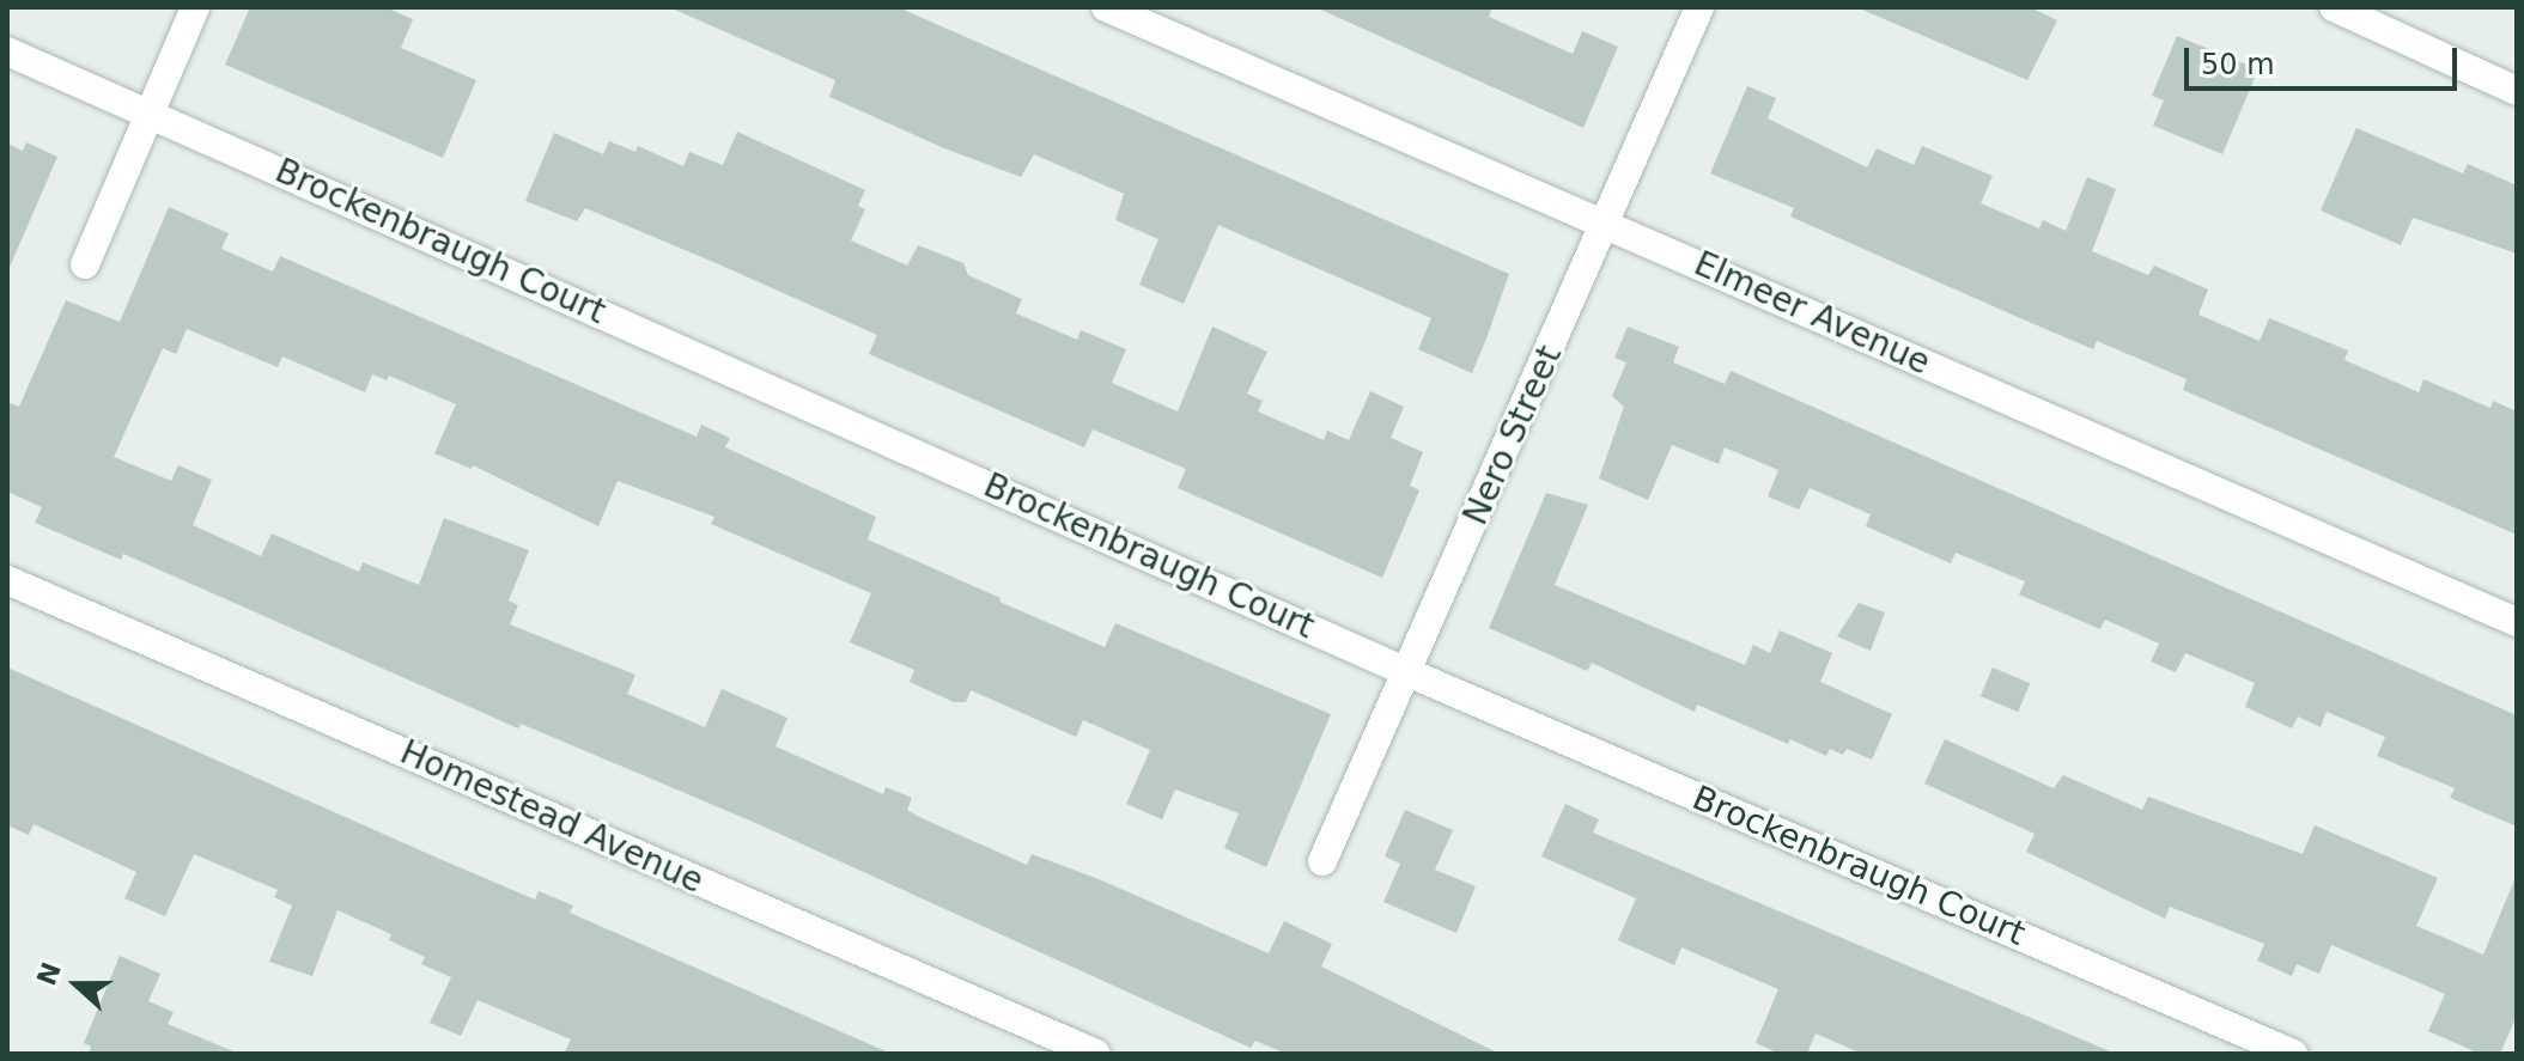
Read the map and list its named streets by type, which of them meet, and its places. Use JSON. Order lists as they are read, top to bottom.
{
  "streets": {
    "street": [
      "Brockenbraugh Court",
      "Elmeer Avenue",
      "Nero Street",
      "Homestead Avenue"
    ]
  },
  "crossings": [
    ["Brockenbraugh Court", "Nero Street"],
    ["Elmeer Avenue", "Nero Street"]
  ],
  "scale_bar": "50 m",
  "north": "left"
}
